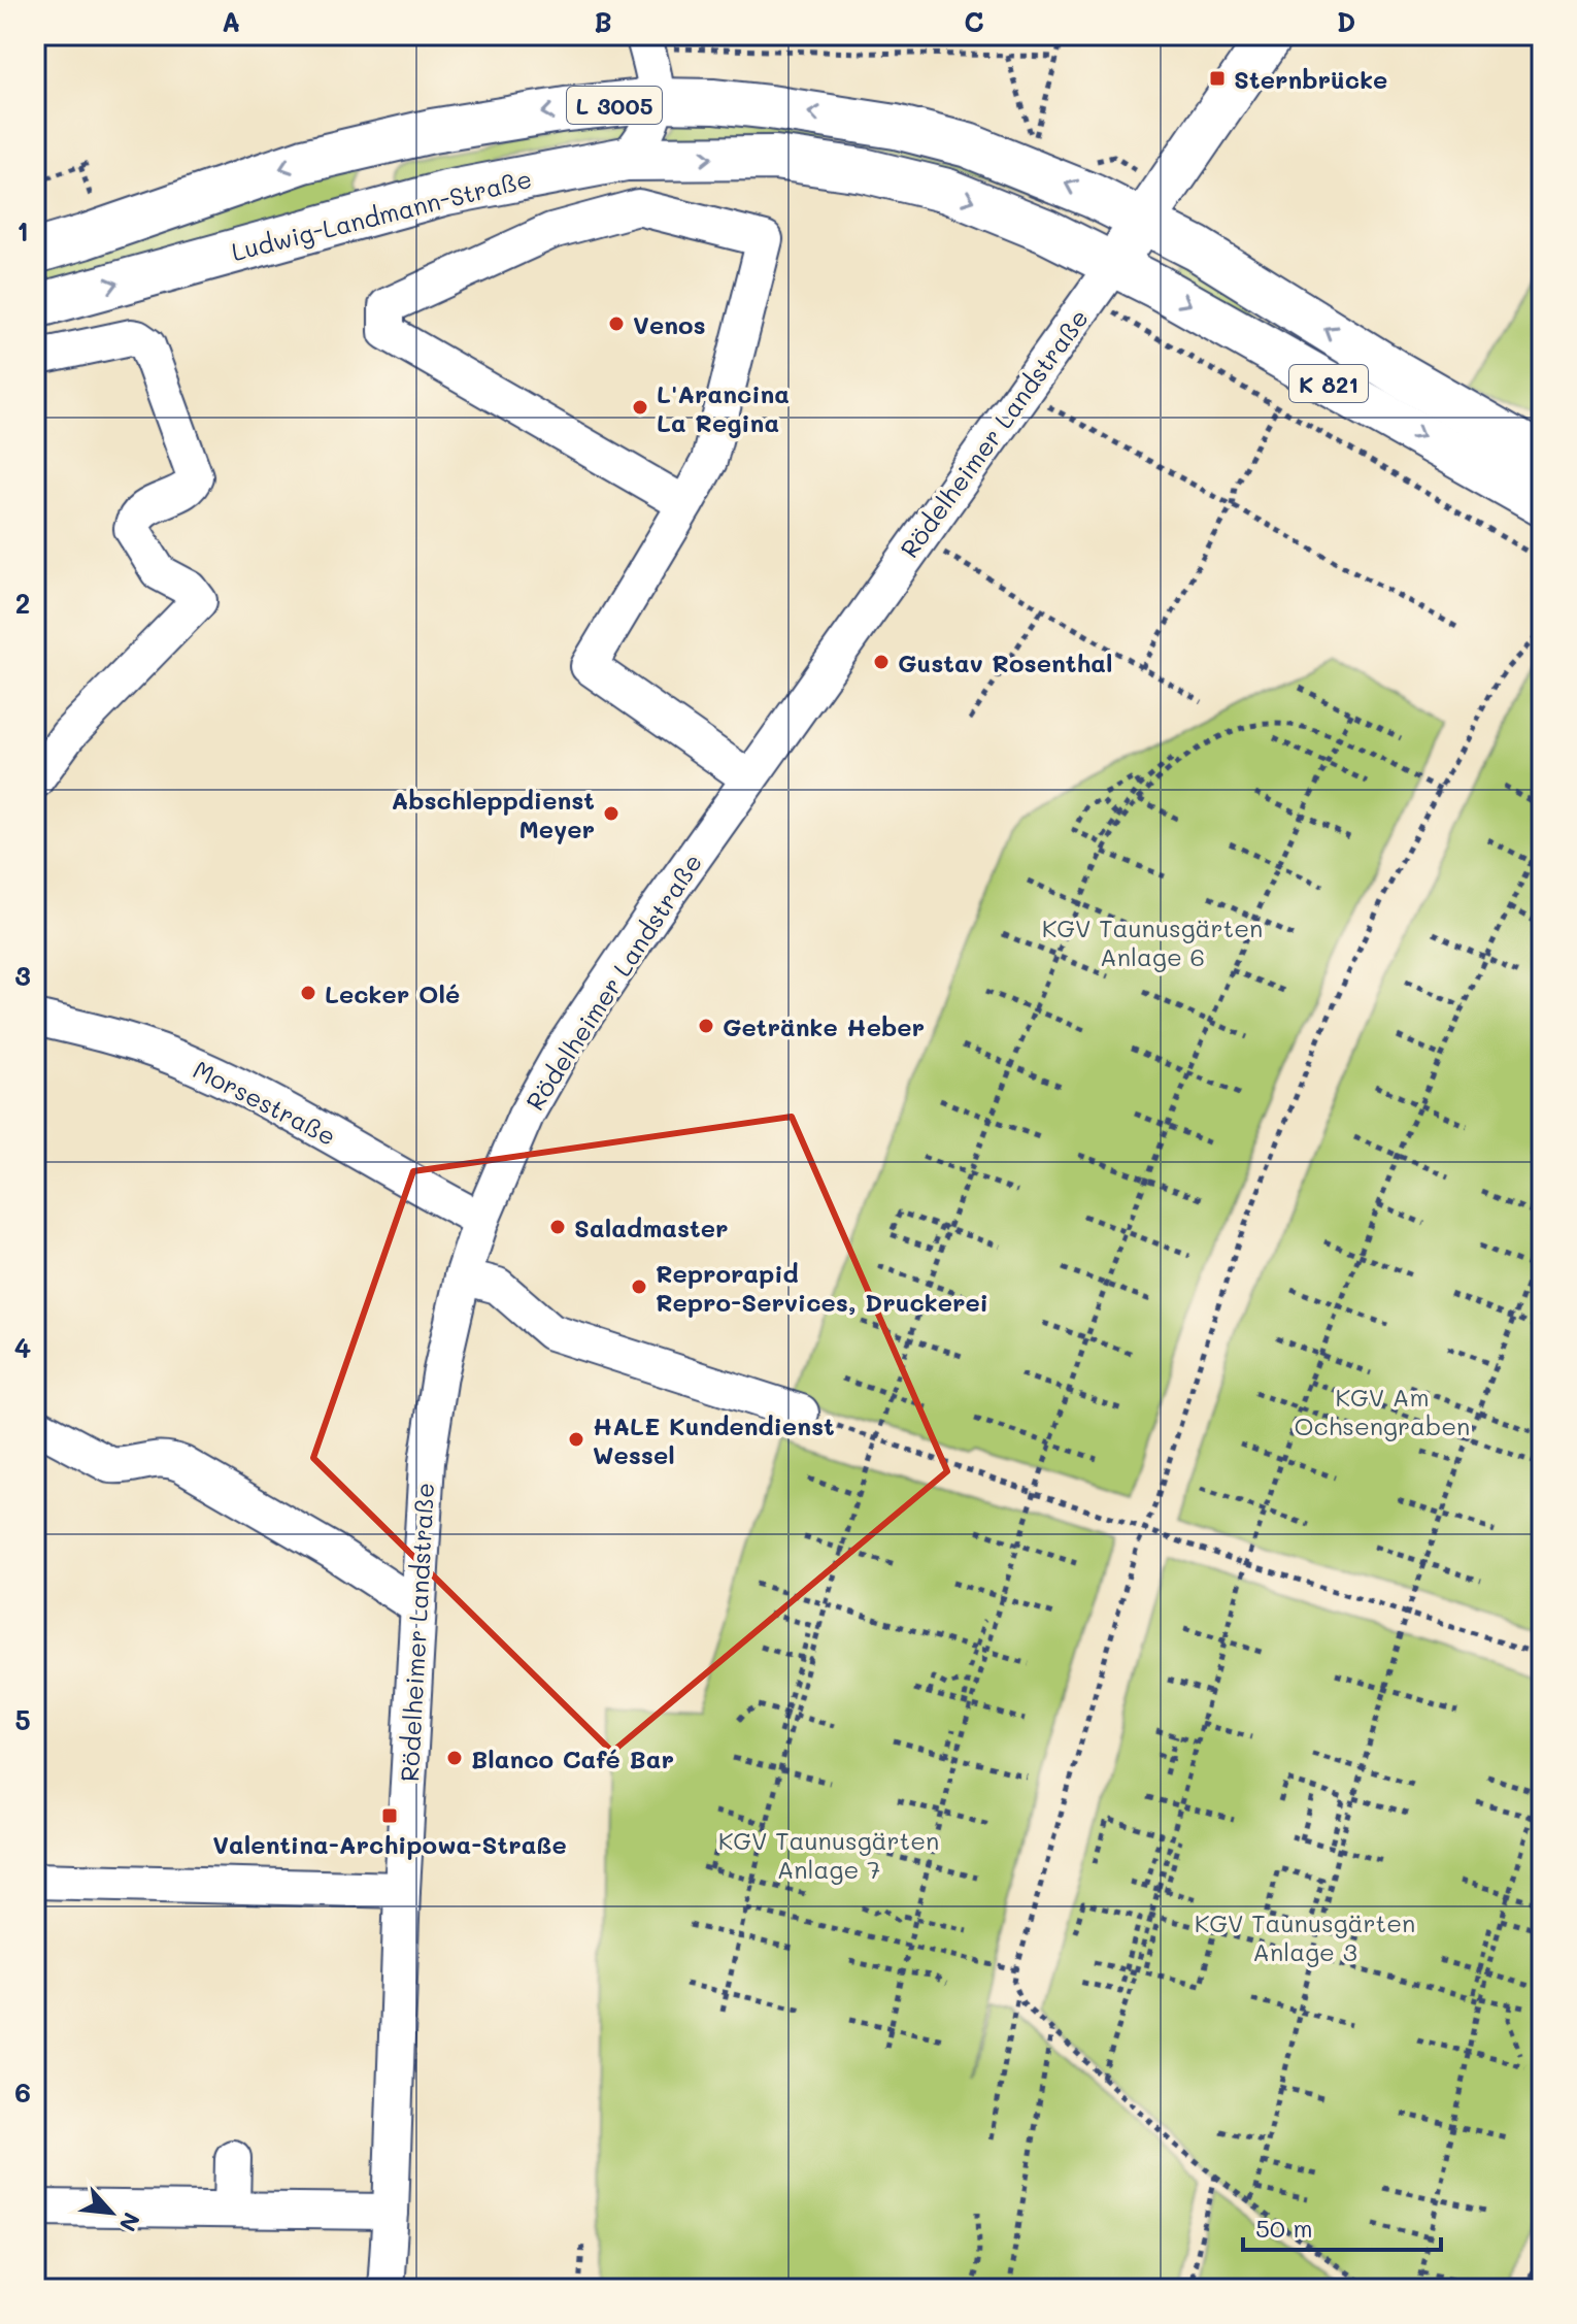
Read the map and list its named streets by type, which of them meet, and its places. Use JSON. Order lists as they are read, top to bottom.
{
  "streets": {
    "main road": [
      "L 3005",
      "Ludwig-Landmann-Straße",
      "K 821",
      "Rödelheimer Landstraße"
    ],
    "street": ["Morsestraße"]
  },
  "crossings": [
    ["L 3005", "K 821"],
    ["L 3005", "Rödelheimer Landstraße"],
    ["Ludwig-Landmann-Straße", "Rödelheimer Landstraße"],
    ["K 821", "Rödelheimer Landstraße"],
    ["Rödelheimer Landstraße", "Morsestraße"]
  ],
  "parks": [
    "KGV Taunusgärten Anlage 6",
    "KGV Am Ochsengraben",
    "KGV Taunusgärten Anlage 7",
    "KGV Taunusgärten Anlage 3"
  ],
  "places": {
    "transit": ["Sternbrücke", "Valentina-Archipowa-Straße"],
    "other": [
      "Venos",
      "L'Arancina La Regina",
      "Gustav Rosenthal",
      "Abschleppdienst Meyer",
      "Lecker Olé",
      "Getränke Heber",
      "Saladmaster",
      "Reprorapid Repro-Services, Druckerei",
      "HALE Kundendienst Wessel",
      "Blanco Café Bar"
    ]
  },
  "scale_bar": "50 m",
  "north": "bottom right",
  "grid": {
    "columns": [
      "A",
      "B",
      "C",
      "D"
    ],
    "rows": [
      "1",
      "2",
      "3",
      "4",
      "5",
      "6"
    ]
  }
}
